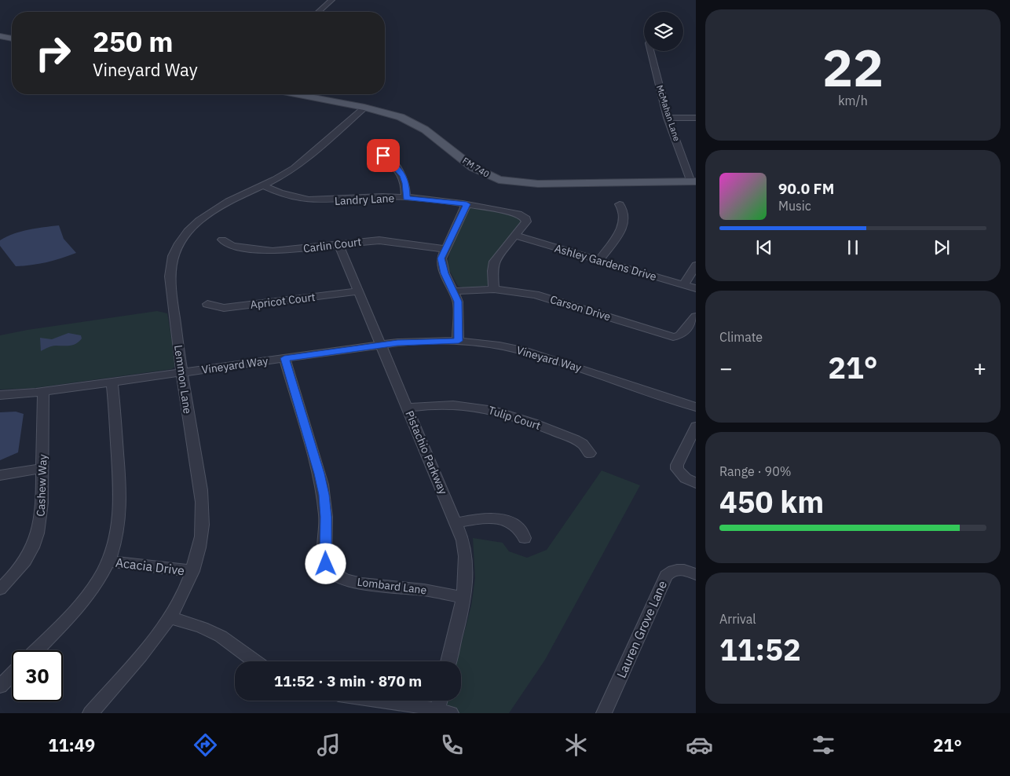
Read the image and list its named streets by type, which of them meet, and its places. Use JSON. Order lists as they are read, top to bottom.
{
  "streets": {
    "main road": ["FM 740"],
    "street": [
      "McMahan Lane",
      "Landry Lane",
      "Carlin Court",
      "Ashley Gardens Drive",
      "Apricot Court",
      "Carson Drive",
      "Vineyard Way",
      "Lemmon Lane",
      "Tulip Court",
      "Pistachio Parkway",
      "Cashew Way",
      "Acacia Drive",
      "Lombard Lane",
      "Lauren Grove Lane"
    ]
  },
  "crossings": [
    ["McMahan Lane", "FM 740"],
    ["FM 740", "Lemmon Lane"],
    ["Landry Lane", "Ashley Gardens Drive"],
    ["Landry Lane", "Carson Drive"],
    ["Landry Lane", "Lemmon Lane"],
    ["Carlin Court", "Pistachio Parkway"],
    ["Apricot Court", "Pistachio Parkway"],
    ["Vineyard Way", "Lemmon Lane"],
    ["Vineyard Way", "Pistachio Parkway"],
    ["Vineyard Way", "Cashew Way"],
    ["Vineyard Way", "Lombard Lane"],
    ["Lemmon Lane", "Acacia Drive"],
    ["Tulip Court", "Pistachio Parkway"],
    ["Pistachio Parkway", "Lombard Lane"]
  ],
  "page": {
    "tile": [
      ["22", "km/h"],
      "Climate",
      ["Range · 90%", "450 km"],
      ["Arrival", "11:52"]
    ],
    "turn": ["250 m", "Vineyard Way"],
    "song": ["90.0 FM", "Music"],
    "heat": ["−", "21°", "+"],
    "limit": "30",
    "trip": "11:52 · 3 min · 870 m",
    "tabs": ["11:49", "21°"]
  }
}
